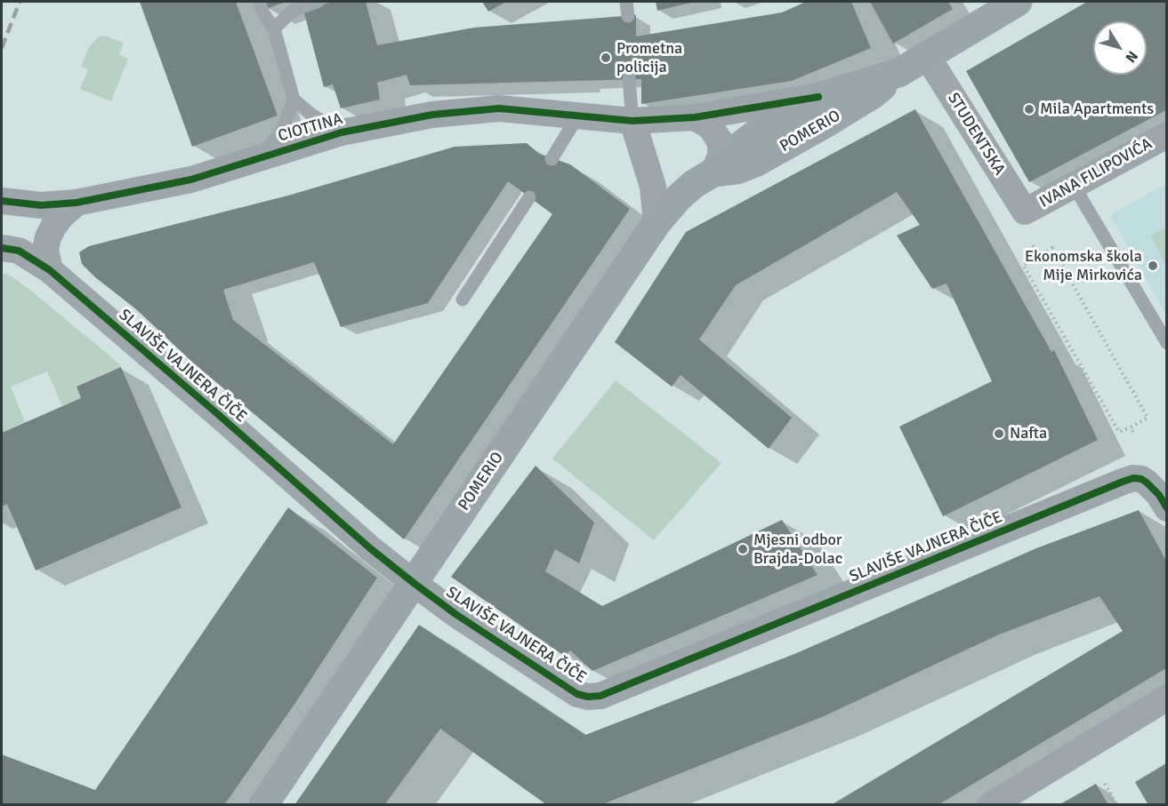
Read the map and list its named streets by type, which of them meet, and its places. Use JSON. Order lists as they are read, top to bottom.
{
  "streets": {
    "main road": ["POMERIO"],
    "street": [
      "CIOTTINA",
      "STUDENTSKA",
      "IVANA FILIPOVIĆA",
      "SLAVIŠE VAJNERA ČIČE"
    ]
  },
  "crossings": [
    ["CIOTTINA", "POMERIO"],
    ["POMERIO", "SLAVIŠE VAJNERA ČIČE"],
    ["STUDENTSKA", "IVANA FILIPOVIĆA"]
  ],
  "places": [
    "Prometna policija",
    "Mila Apartments",
    "Ekonomska škola Mije Mirkovića",
    "Nafta",
    "Mjesni odbor Brajda-Dolac"
  ],
  "north": "bottom right"
}
